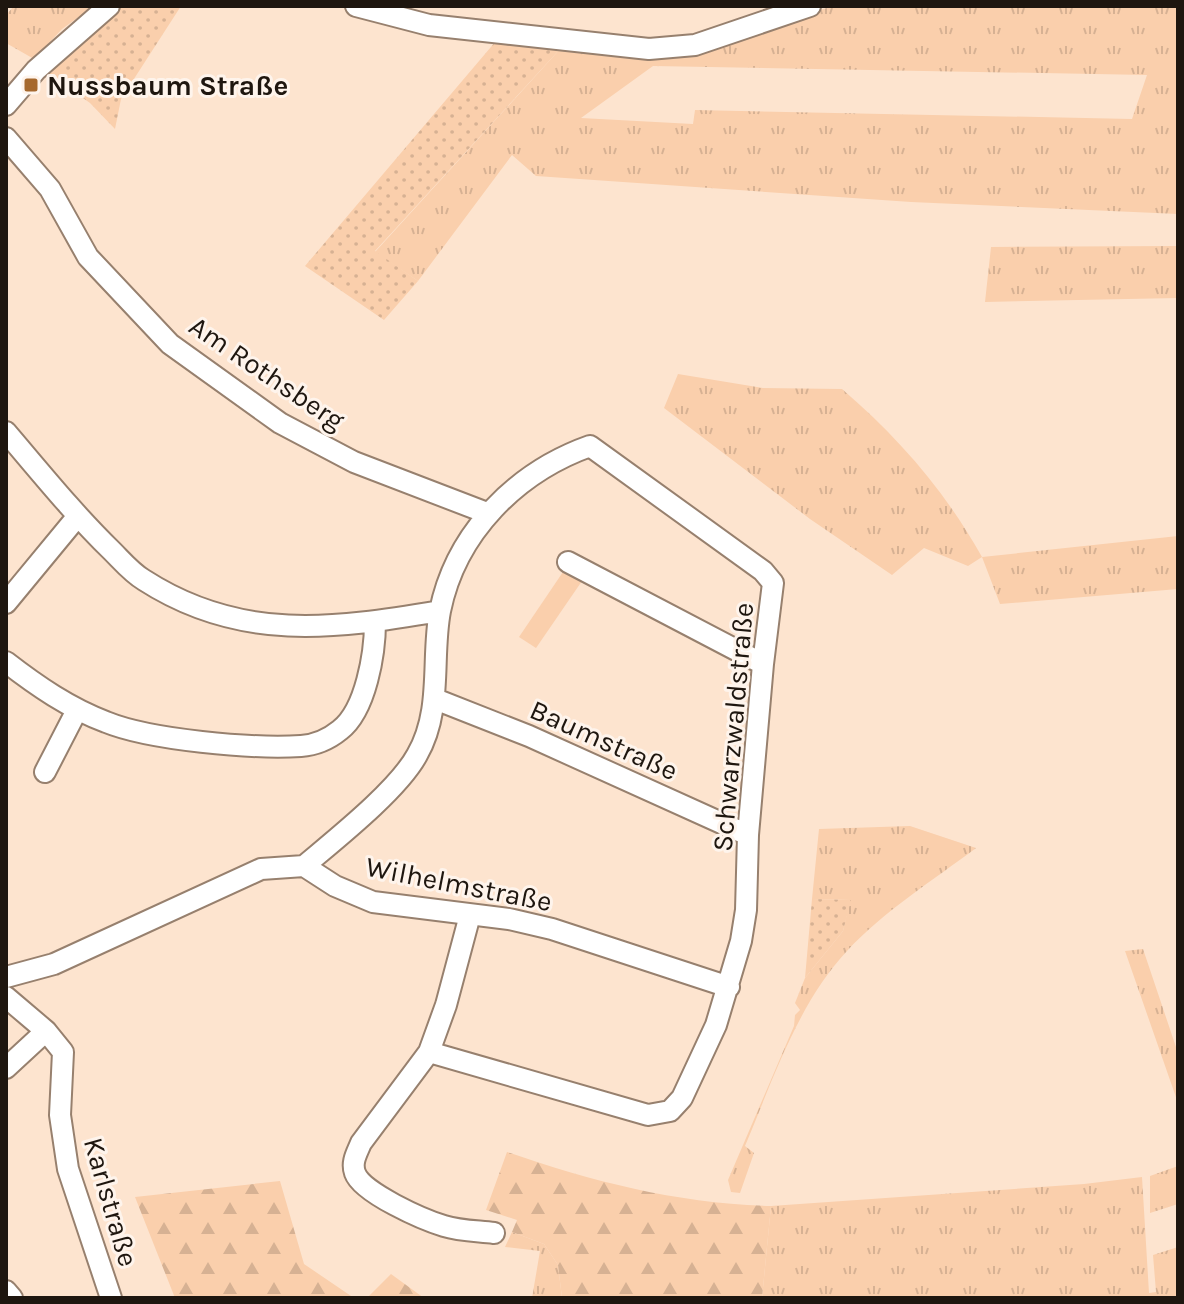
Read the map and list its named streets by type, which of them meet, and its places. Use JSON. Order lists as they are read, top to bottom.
{
  "streets": {
    "street": [
      "Am Rothsberg",
      "Schwarzwaldstraße",
      "Baumstraße",
      "Wilhelmstraße",
      "Karlstraße"
    ]
  },
  "crossings": [
    ["Am Rothsberg", "Schwarzwaldstraße"],
    ["Schwarzwaldstraße", "Baumstraße"],
    ["Schwarzwaldstraße", "Wilhelmstraße"]
  ],
  "places": {
    "transit": ["Nussbaum Straße"]
  }
}
